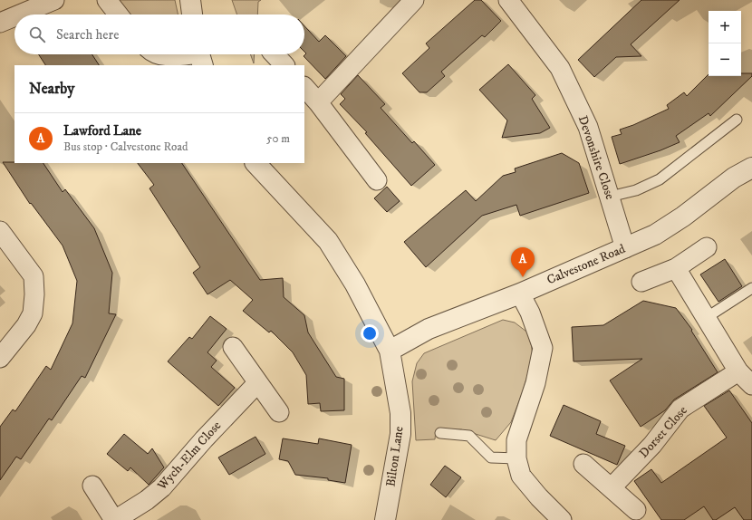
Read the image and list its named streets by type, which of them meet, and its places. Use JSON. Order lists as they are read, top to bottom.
{
  "streets": {
    "street": [
      "Devonshire Close",
      "Calvestone Road",
      "Dorset Close",
      "Wych-Elm Close",
      "Bilton Lane"
    ]
  },
  "crossings": [
    ["Devonshire Close", "Calvestone Road"],
    ["Calvestone Road", "Bilton Lane"]
  ],
  "page": {
    "map_buttons": ["+", "−"],
    "search": "Search here",
    "heading": "Nearby",
    "list": [
      {
        "mark": "A",
        "name": "Lawford Lane",
        "note": "Bus stop · Calvestone Road",
        "value": "50 m"
      }
    ],
    "pins": "A"
  }
}
